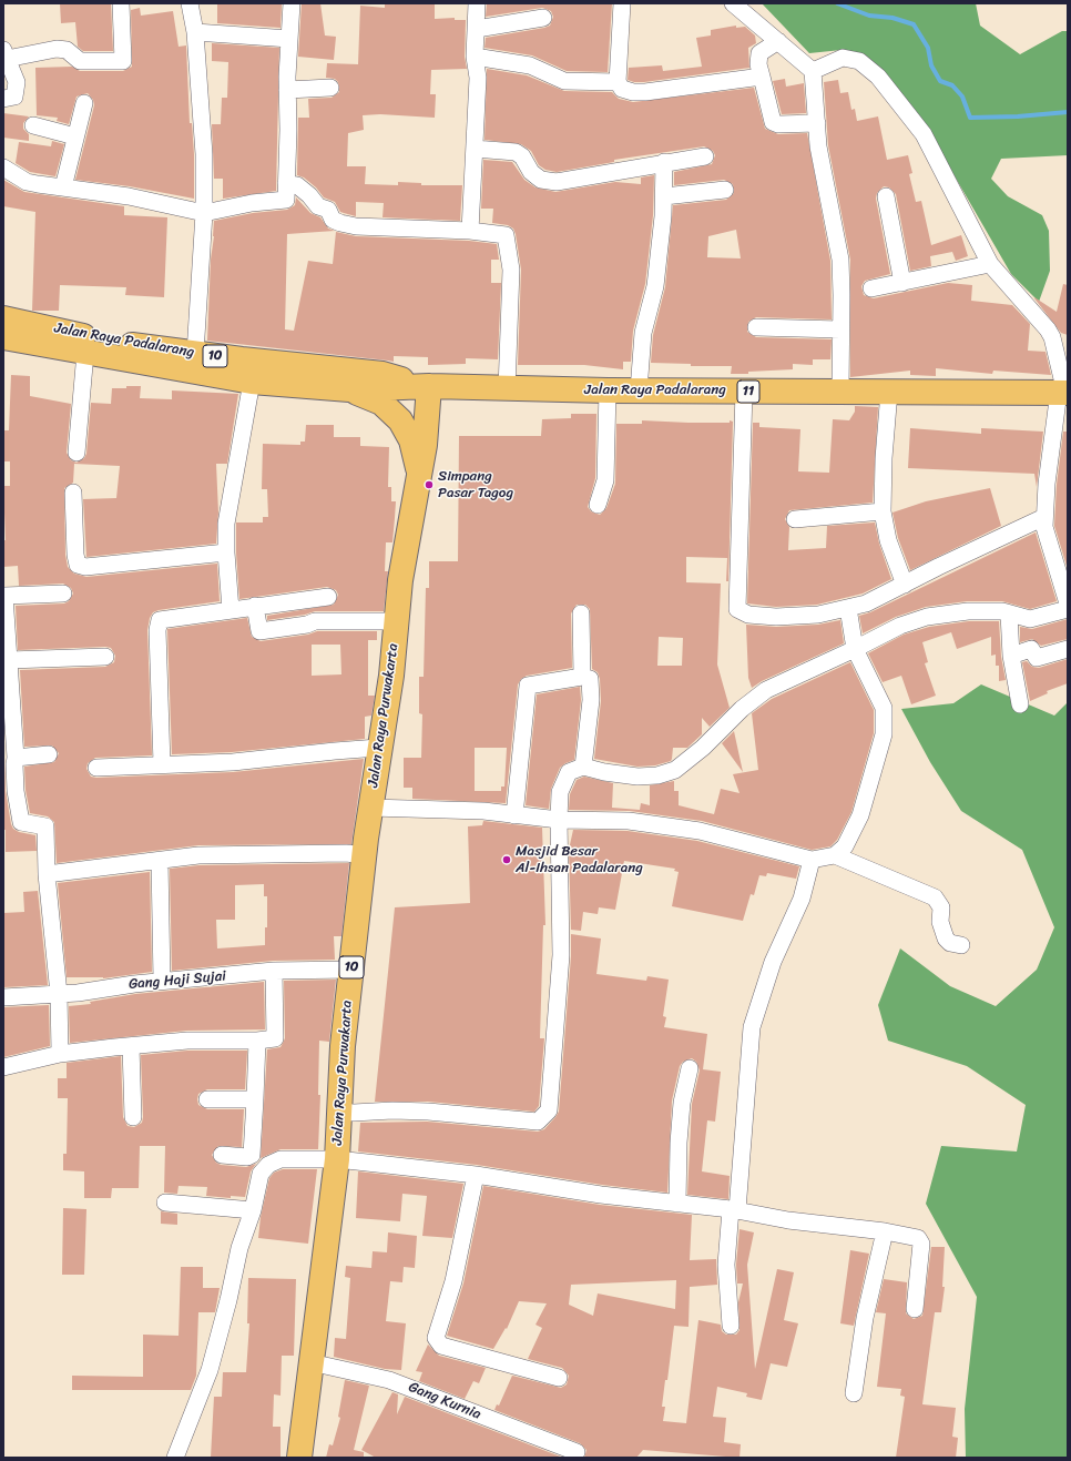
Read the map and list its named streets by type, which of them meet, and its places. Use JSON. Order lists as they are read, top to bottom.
{
  "streets": {
    "highway": [
      "Jalan Raya Padalarang",
      "10",
      "11",
      "Jalan Raya Purwakarta"
    ],
    "street": ["Gang Haji Sujai", "Gang Kurnia"]
  },
  "crossings": [
    ["Jalan Raya Padalarang", "Jalan Raya Purwakarta"],
    ["Jalan Raya Purwakarta", "Gang Haji Sujai"],
    ["Jalan Raya Purwakarta", "Gang Kurnia"]
  ],
  "places": ["Simpang Pasar Tagog", "Masjid Besar Al-Ihsan Padalarang"]
}
